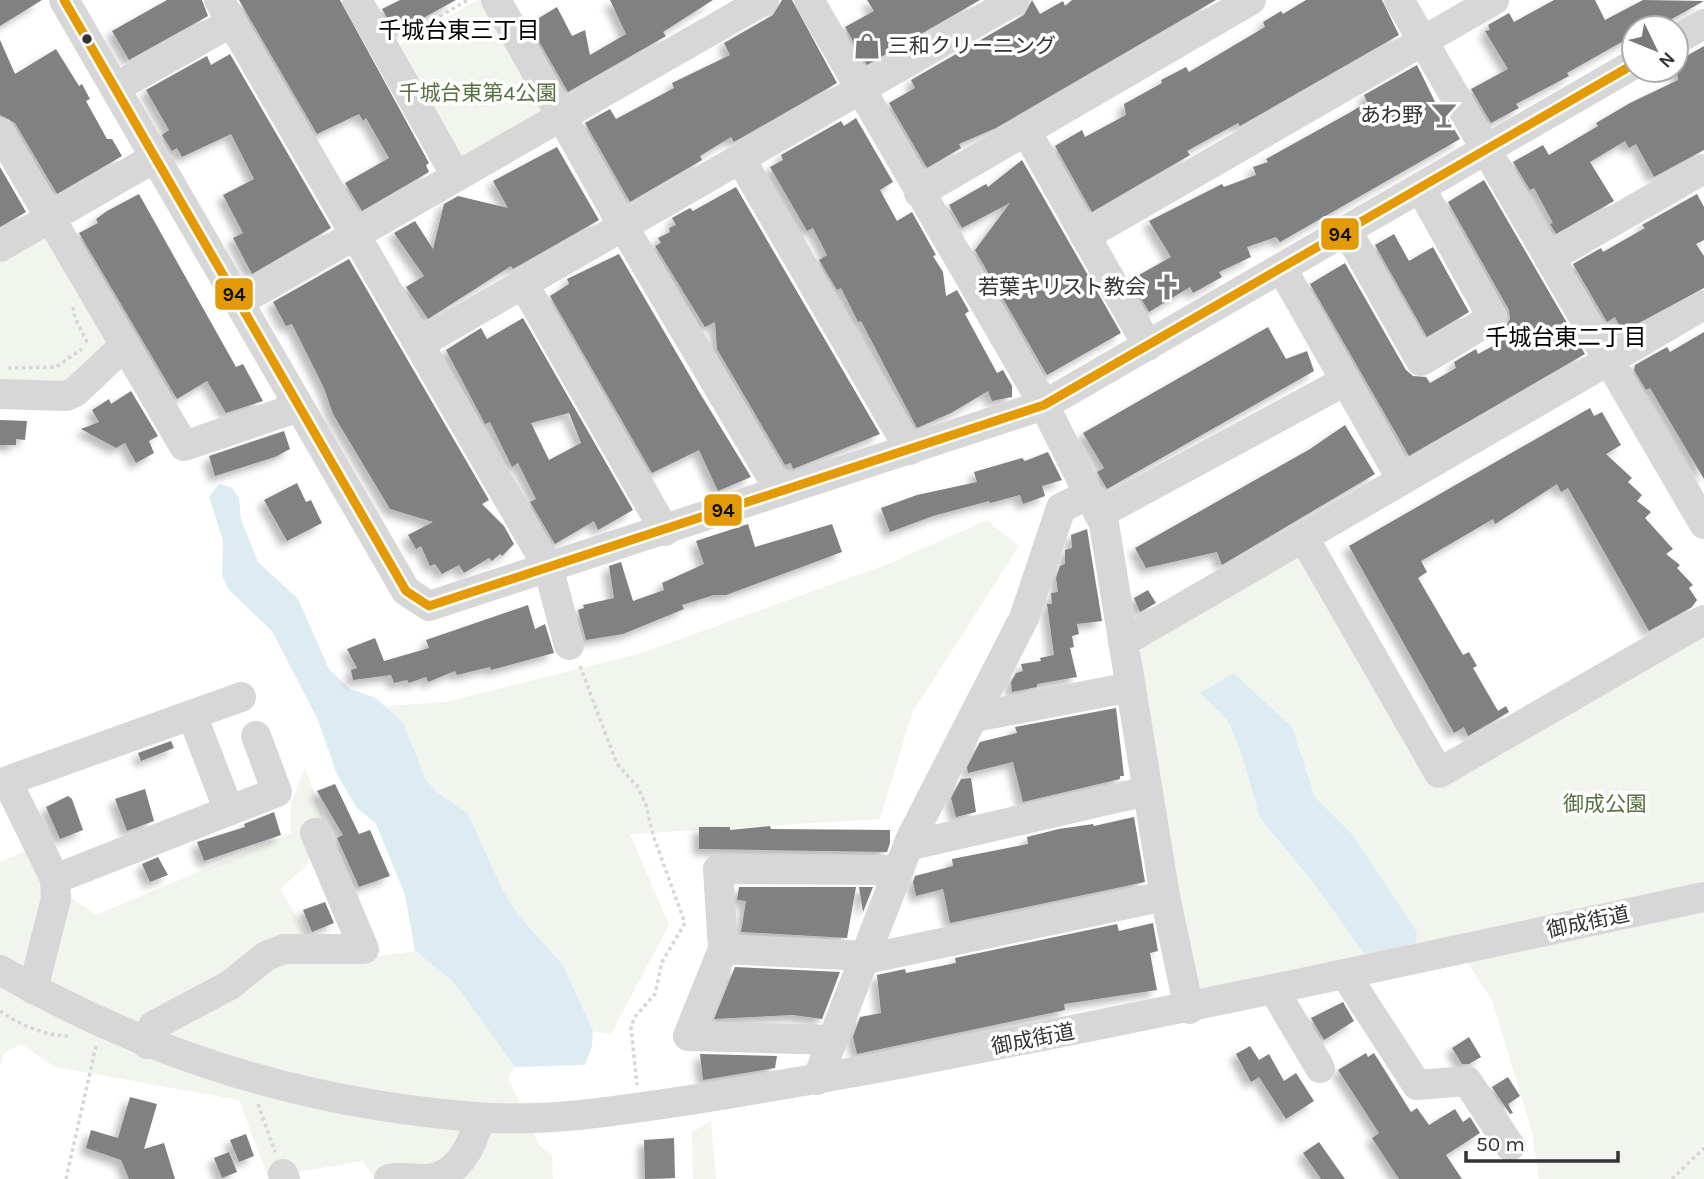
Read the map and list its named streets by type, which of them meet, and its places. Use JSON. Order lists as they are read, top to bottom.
{
  "streets": {
    "street": ["御成街道"]
  },
  "districts": ["千城台東三丁目", "千城台東二丁目"],
  "parks": ["千城台東第4公園", "御成公園"],
  "places": {
    "shop": ["三和クリーニング"],
    "bar": ["あわ野"],
    "church": ["若葉キリスト教会"]
  },
  "lines": ["transit line 94"],
  "scale_bar": "50 m",
  "north": "bottom right"
}
